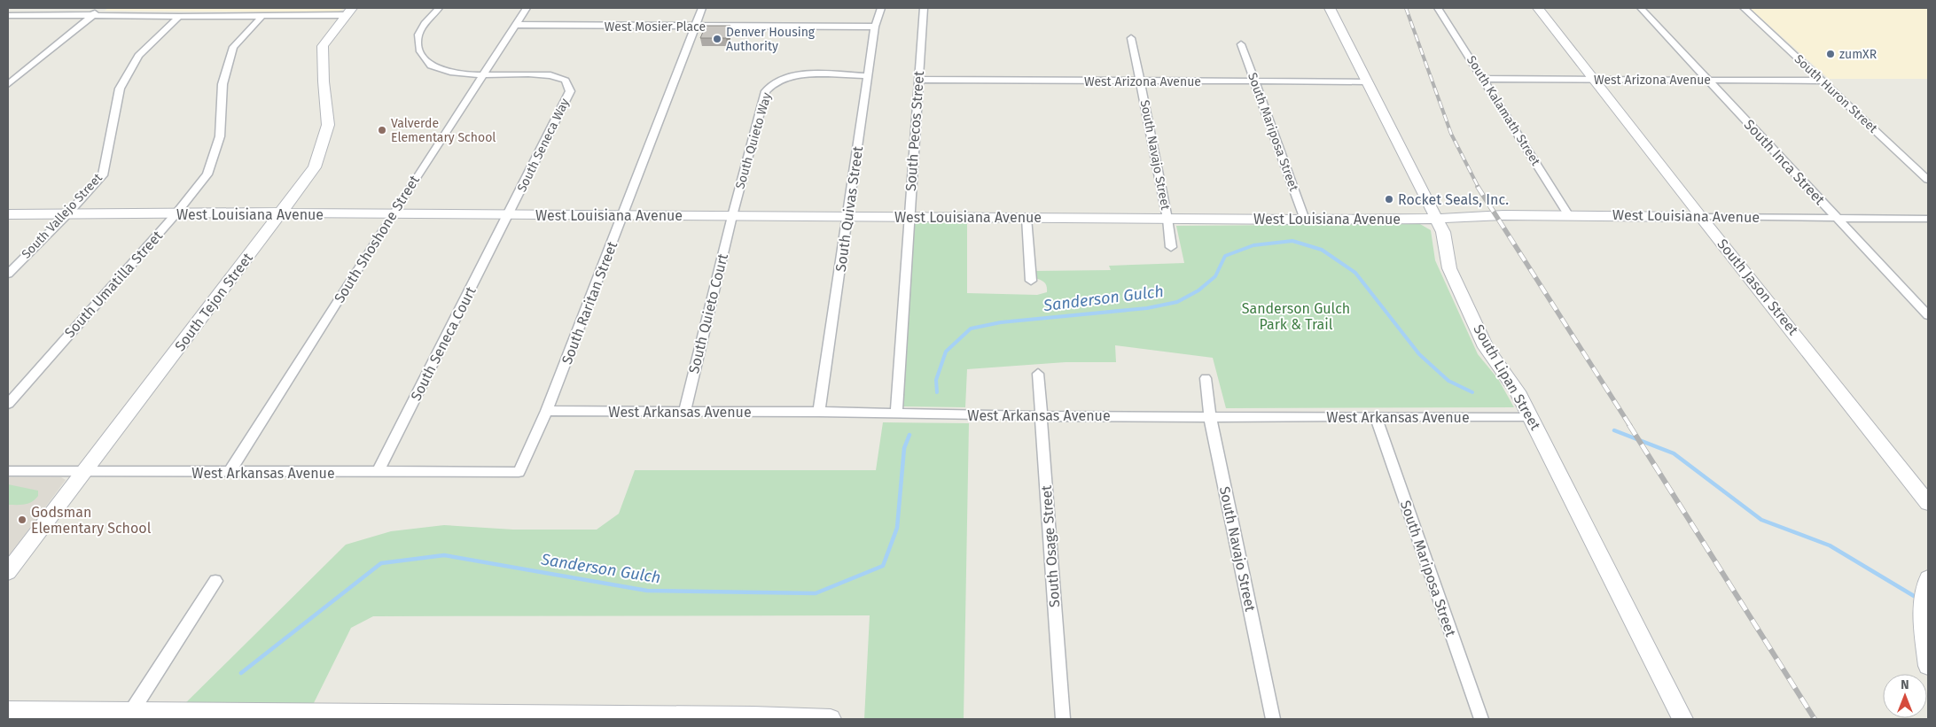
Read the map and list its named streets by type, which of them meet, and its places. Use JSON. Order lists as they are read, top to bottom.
{
  "streets": {
    "street": [
      "West Mosier Place",
      "West Arizona Avenue",
      "South Huron Street",
      "South Kalamath Street",
      "South Pecos Street",
      "South Mariposa Street",
      "South Quieto Way",
      "South Seneca Way",
      "South Navajo Street",
      "South Inca Street",
      "South Quivas Street",
      "West Louisiana Avenue",
      "South Vallejo Street",
      "South Shoshone Street",
      "South Umatilla Street",
      "South Jason Street",
      "South Tejon Street",
      "South Raritan Street",
      "South Quieto Court",
      "South Seneca Court",
      "South Lipan Street",
      "West Arkansas Avenue",
      "South Osage Street"
    ]
  },
  "crossings": [
    ["West Mosier Place", "South Quivas Street"],
    ["West Mosier Place", "South Shoshone Street"],
    ["West Mosier Place", "South Raritan Street"],
    ["West Arizona Avenue", "South Huron Street"],
    ["West Arizona Avenue", "South Kalamath Street"],
    ["West Arizona Avenue", "South Pecos Street"],
    ["West Arizona Avenue", "South Mariposa Street"],
    ["West Arizona Avenue", "South Navajo Street"],
    ["West Arizona Avenue", "South Inca Street"],
    ["West Arizona Avenue", "South Jason Street"],
    ["West Arizona Avenue", "South Lipan Street"],
    ["South Kalamath Street", "West Louisiana Avenue"],
    ["South Pecos Street", "West Louisiana Avenue"],
    ["South Pecos Street", "West Arkansas Avenue"],
    ["South Mariposa Street", "West Louisiana Avenue"],
    ["South Mariposa Street", "West Arkansas Avenue"],
    ["South Quieto Way", "South Quivas Street"],
    ["South Quieto Way", "West Louisiana Avenue"],
    ["South Quieto Way", "South Quieto Court"],
    ["South Seneca Way", "West Louisiana Avenue"],
    ["South Seneca Way", "South Shoshone Street"],
    ["South Seneca Way", "South Seneca Court"],
    ["South Navajo Street", "West Louisiana Avenue"],
    ["South Navajo Street", "West Arkansas Avenue"],
    ["South Inca Street", "West Louisiana Avenue"],
    ["South Quivas Street", "West Louisiana Avenue"],
    ["South Quivas Street", "West Arkansas Avenue"],
    ["West Louisiana Avenue", "South Vallejo Street"],
    ["West Louisiana Avenue", "South Shoshone Street"],
    ["West Louisiana Avenue", "South Umatilla Street"],
    ["West Louisiana Avenue", "South Jason Street"],
    ["West Louisiana Avenue", "South Tejon Street"],
    ["West Louisiana Avenue", "South Raritan Street"],
    ["West Louisiana Avenue", "South Quieto Court"],
    ["West Louisiana Avenue", "South Seneca Court"],
    ["West Louisiana Avenue", "South Lipan Street"],
    ["South Shoshone Street", "West Arkansas Avenue"],
    ["South Tejon Street", "West Arkansas Avenue"],
    ["South Raritan Street", "West Arkansas Avenue"],
    ["South Quieto Court", "West Arkansas Avenue"],
    ["South Seneca Court", "West Arkansas Avenue"],
    ["South Lipan Street", "West Arkansas Avenue"],
    ["West Arkansas Avenue", "South Osage Street"]
  ],
  "water": ["Sanderson Gulch"],
  "parks": ["Sanderson Gulch Park & Trail"],
  "places": [
    "Denver Housing Authority",
    "zumXR",
    "Valverde Elementary School",
    "Rocket Seals, Inc.",
    "Godsman Elementary School"
  ],
  "north": "top"
}
